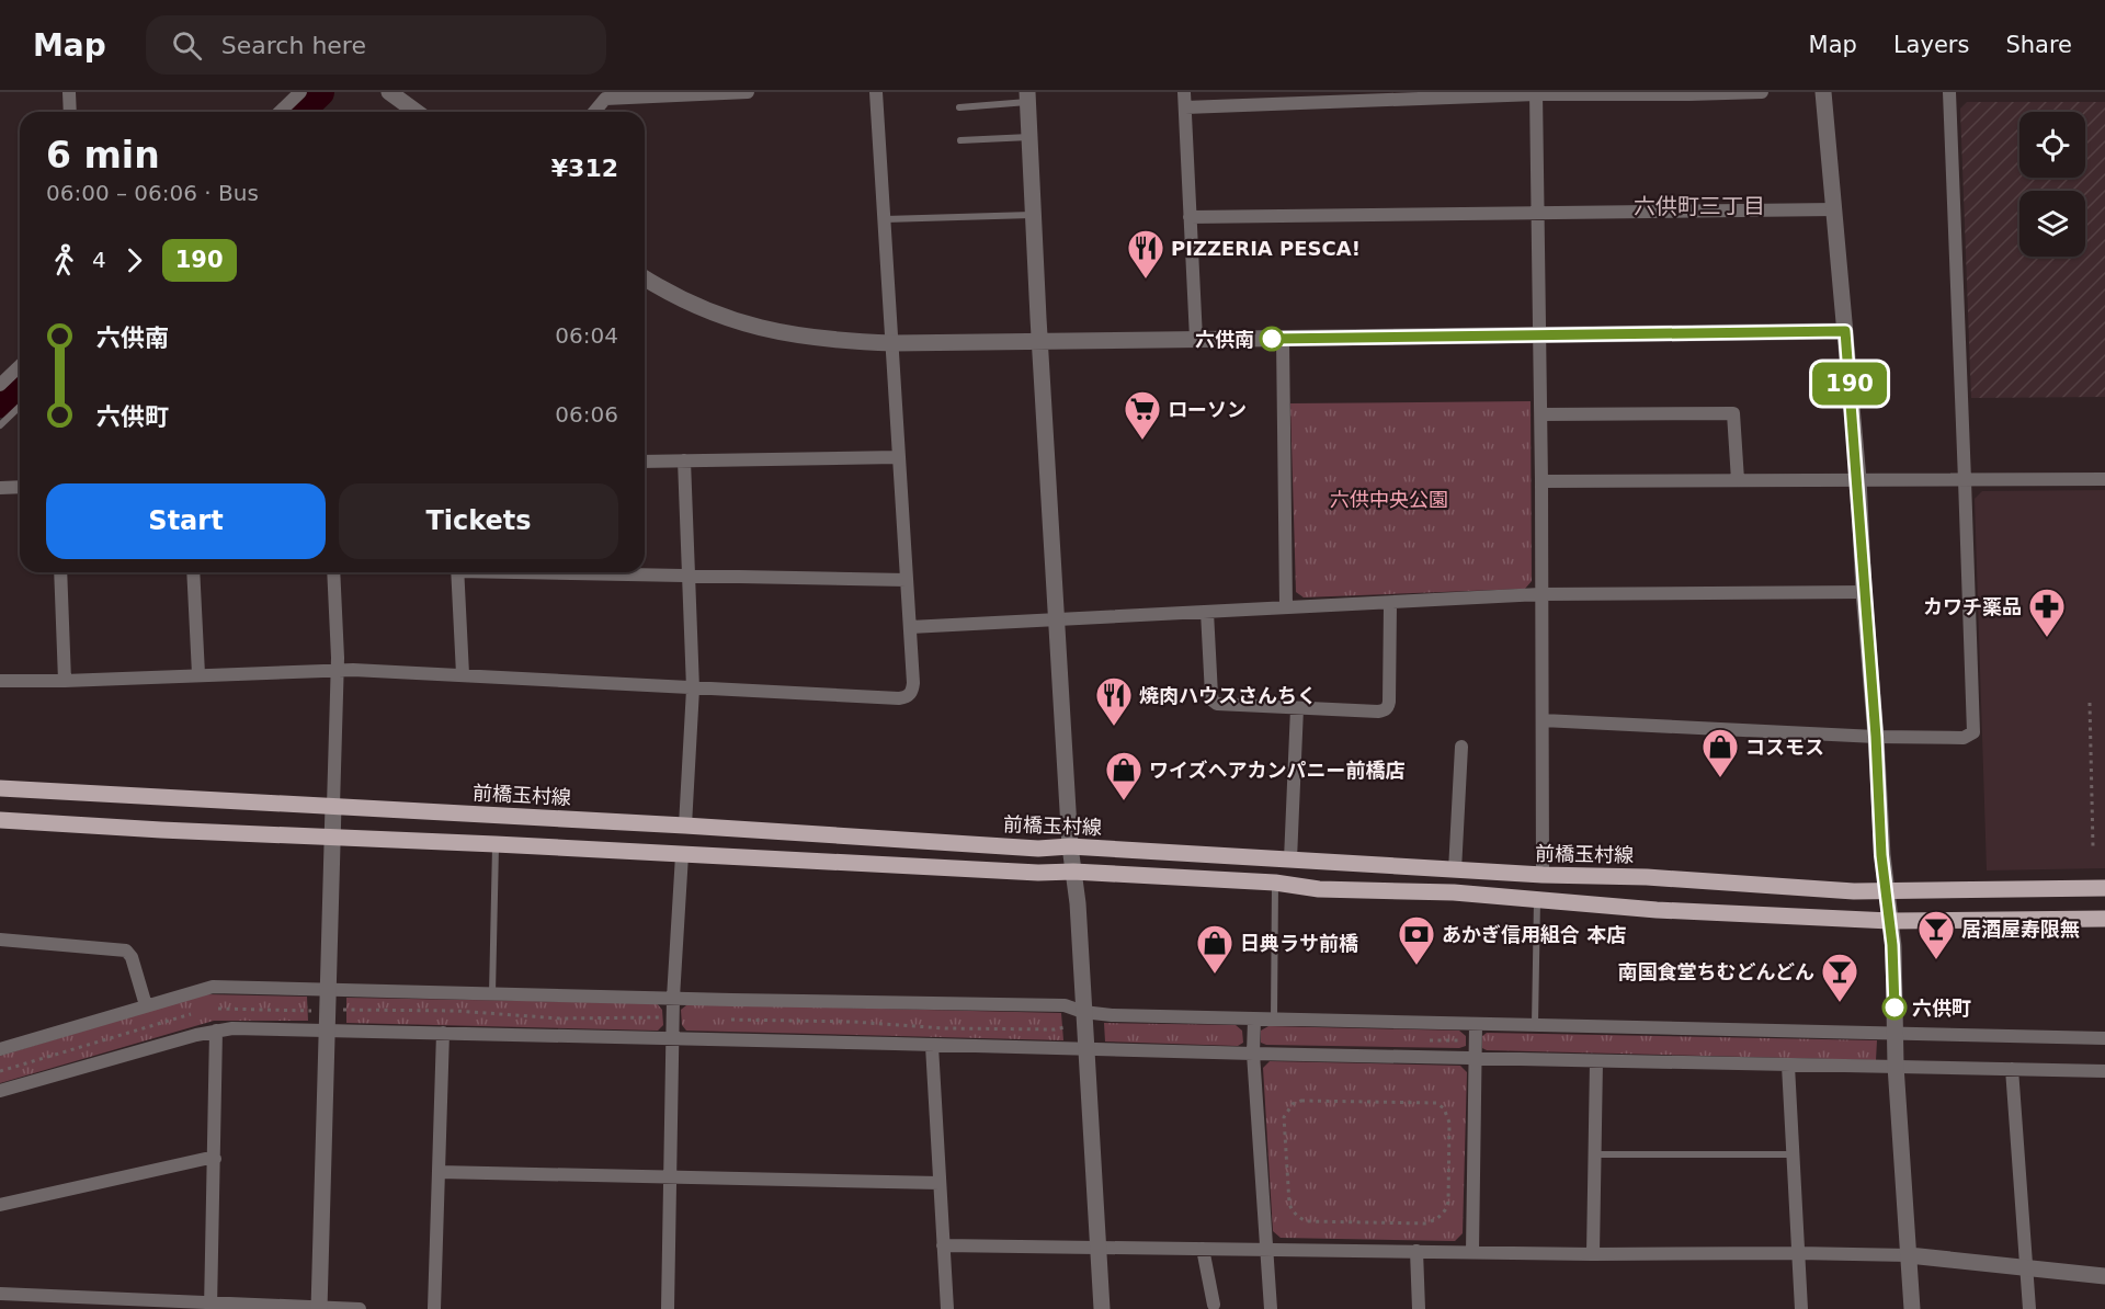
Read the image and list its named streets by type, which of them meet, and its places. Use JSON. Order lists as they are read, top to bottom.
{
  "streets": {
    "main road": ["前橋玉村線"]
  },
  "districts": ["六供町三丁目"],
  "parks": ["六供中央公園"],
  "places": {
    "restaurant": ["PIZZERIA PESCA!", "焼肉ハウスさんちく"],
    "other": ["六供南", "六供町"],
    "supermarket": ["ローソン"],
    "pharmacy": ["カワチ薬品"],
    "shop": ["コスモス", "ワイズヘアカンパニー前橋店", "日典ラサ前橋"],
    "bar": ["居酒屋寿限無", "南国食堂ちむどんどん"],
    "bank": ["あかぎ信用組合 本店"]
  },
  "lines": ["bus line 190"],
  "page": {
    "header": "Map",
    "search": "Search here",
    "nav": ["Map", "Layers", "Share"],
    "on_map": "190",
    "heading": ["6 min", "06:00 – 06:06 · Bus", "¥312"],
    "legs": ["4", "190"],
    "list": [
      {
        "name": "六供南",
        "value": "06:04"
      },
      {
        "name": "六供町",
        "value": "06:06"
      }
    ],
    "buttons": ["Start", "Tickets"]
  }
}
